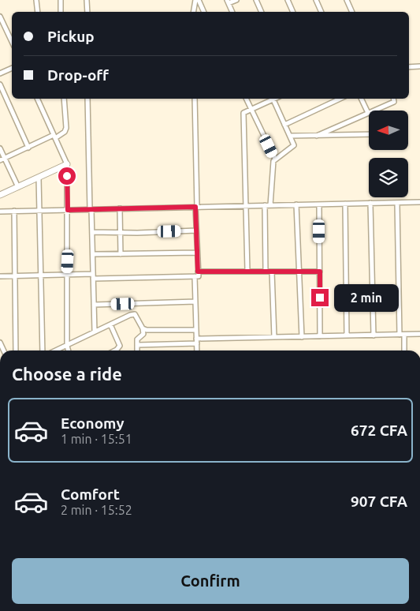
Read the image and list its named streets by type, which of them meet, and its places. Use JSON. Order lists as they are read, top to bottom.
{
  "north": "left",
  "page": {
    "banner": ["Pickup", "Drop-off"],
    "bubble": "2 min",
    "heading": "Choose a ride",
    "list": [
      {
        "name": "Economy",
        "note": "1 min · 15:51",
        "value": "672 CFA"
      },
      {
        "name": "Comfort",
        "note": "2 min · 15:52",
        "value": "907 CFA"
      }
    ],
    "buttons": "Confirm"
  }
}
